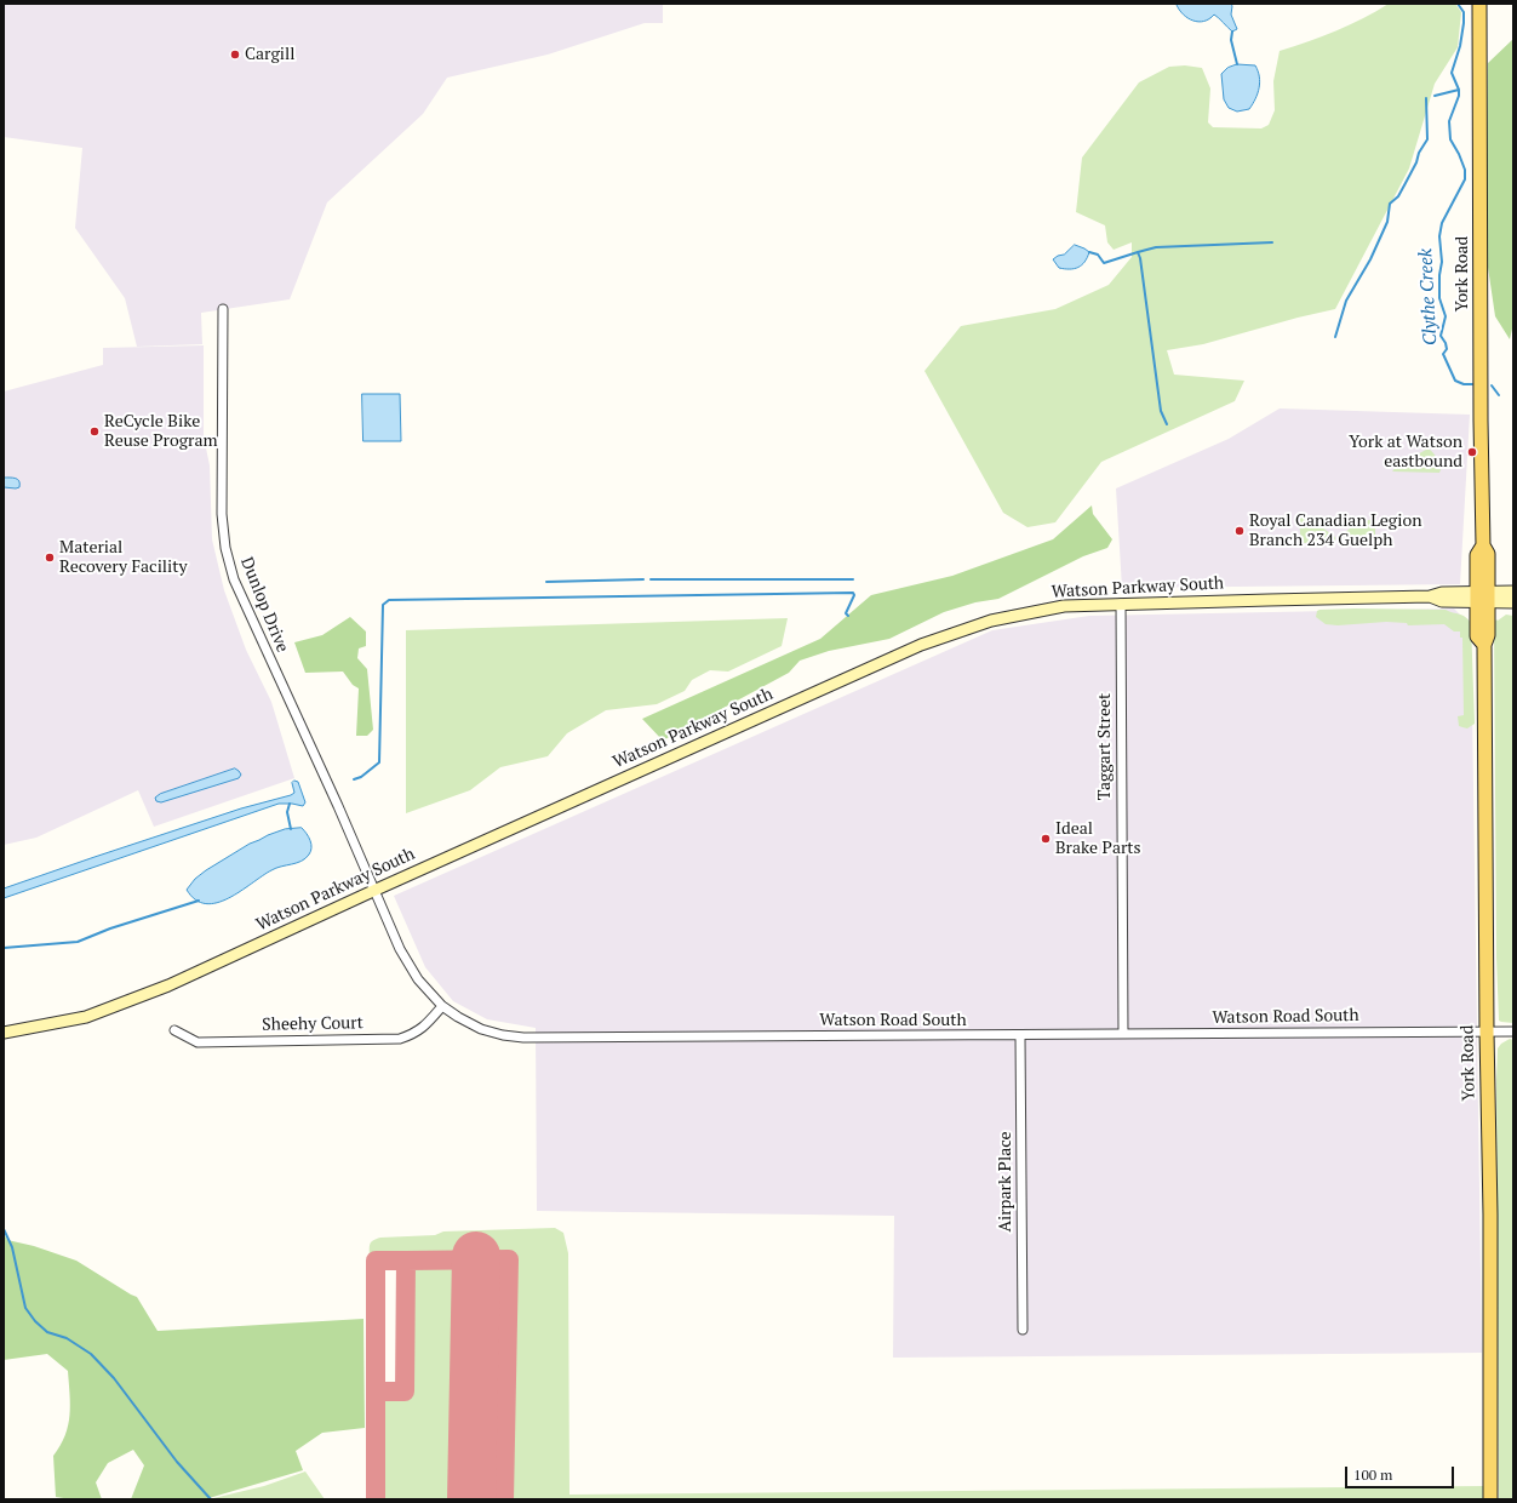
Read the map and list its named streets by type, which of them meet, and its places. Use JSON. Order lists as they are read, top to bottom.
{
  "streets": {
    "main road": ["York Road", "Watson Parkway South"],
    "street": [
      "Dunlop Drive",
      "Taggart Street",
      "Watson Road South",
      "Sheehy Court",
      "Airpark Place"
    ]
  },
  "crossings": [
    ["York Road", "Watson Parkway South"],
    ["York Road", "Watson Road South"],
    ["Watson Parkway South", "Dunlop Drive"],
    ["Watson Parkway South", "Taggart Street"],
    ["Watson Parkway South", "Watson Road South"],
    ["Dunlop Drive", "Watson Road South"],
    ["Taggart Street", "Watson Road South"],
    ["Watson Road South", "Sheehy Court"],
    ["Watson Road South", "Airpark Place"]
  ],
  "water": ["Clythe Creek"],
  "places": [
    "Cargill",
    "ReCycle Bike Reuse Program",
    "York at Watson eastbound",
    "Royal Canadian Legion Branch 234 Guelph",
    "Material Recovery Facility",
    "Ideal Brake Parts"
  ],
  "scale_bar": "100 m"
}
